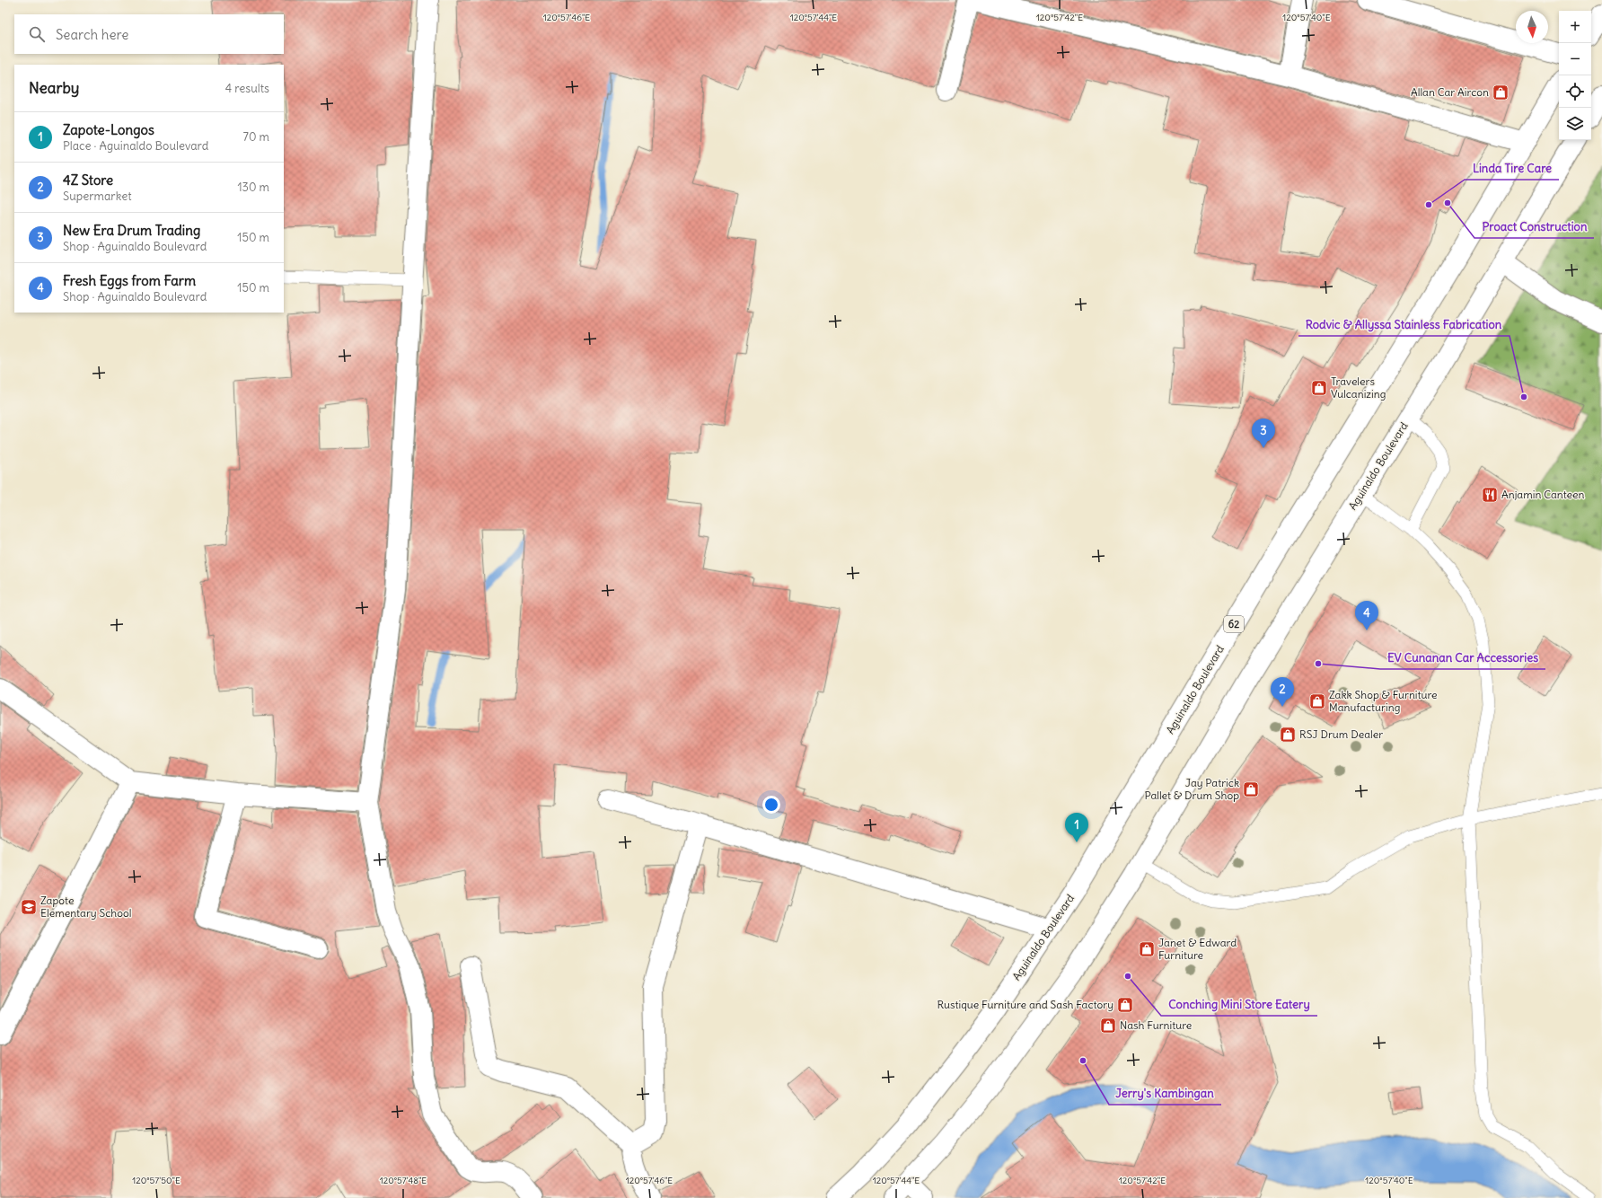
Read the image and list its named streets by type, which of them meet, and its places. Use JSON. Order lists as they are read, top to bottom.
{
  "streets": {
    "main road": ["Aguinaldo Boulevard", "62"]
  },
  "places": {
    "shop": [
      "Allan Car Aircon",
      "Travelers Vulcanizing",
      "Zakk Shop & Furniture Manufacturing",
      "RSJ Drum Dealer",
      "Jay Patrick Pallet & Drum Shop",
      "Janet & Edward Furniture",
      "Rustique Furniture and Sash Factory",
      "Nash Furniture"
    ],
    "other": [
      "Proact Construction",
      "Linda Tire Care",
      "Rodvic & Allyssa Stainless Fabrication",
      "EV Cunanan Car Accessories",
      "Conching Mini Store Eatery",
      "Jerry's Kambingan"
    ],
    "restaurant": ["Anjamin Canteen"],
    "school or university": ["Zapote Elementary School"]
  },
  "north": "bottom",
  "page": {
    "map_buttons": ["+", "−"],
    "search": "Search here",
    "heading": ["Nearby", "4 results"],
    "list": [
      {
        "mark": "1",
        "name": "Zapote-Longos",
        "note": "Place · Aguinaldo Boulevard",
        "value": "70 m"
      },
      {
        "mark": "2",
        "name": "4Z Store",
        "note": "Supermarket",
        "value": "130 m"
      },
      {
        "mark": "3",
        "name": "New Era Drum Trading",
        "note": "Shop · Aguinaldo Boulevard",
        "value": "150 m"
      },
      {
        "mark": "4",
        "name": "Fresh Eggs from Farm",
        "note": "Shop · Aguinaldo Boulevard",
        "value": "150 m"
      }
    ],
    "pins": [
      "3",
      "4",
      "2",
      "1"
    ]
  },
  "coordinates": [
    "120°57'46\"E",
    "120°57'44\"E",
    "120°57'42\"E",
    "120°57'40\"E",
    "120°57'50\"E",
    "120°57'48\"E"
  ]
}
